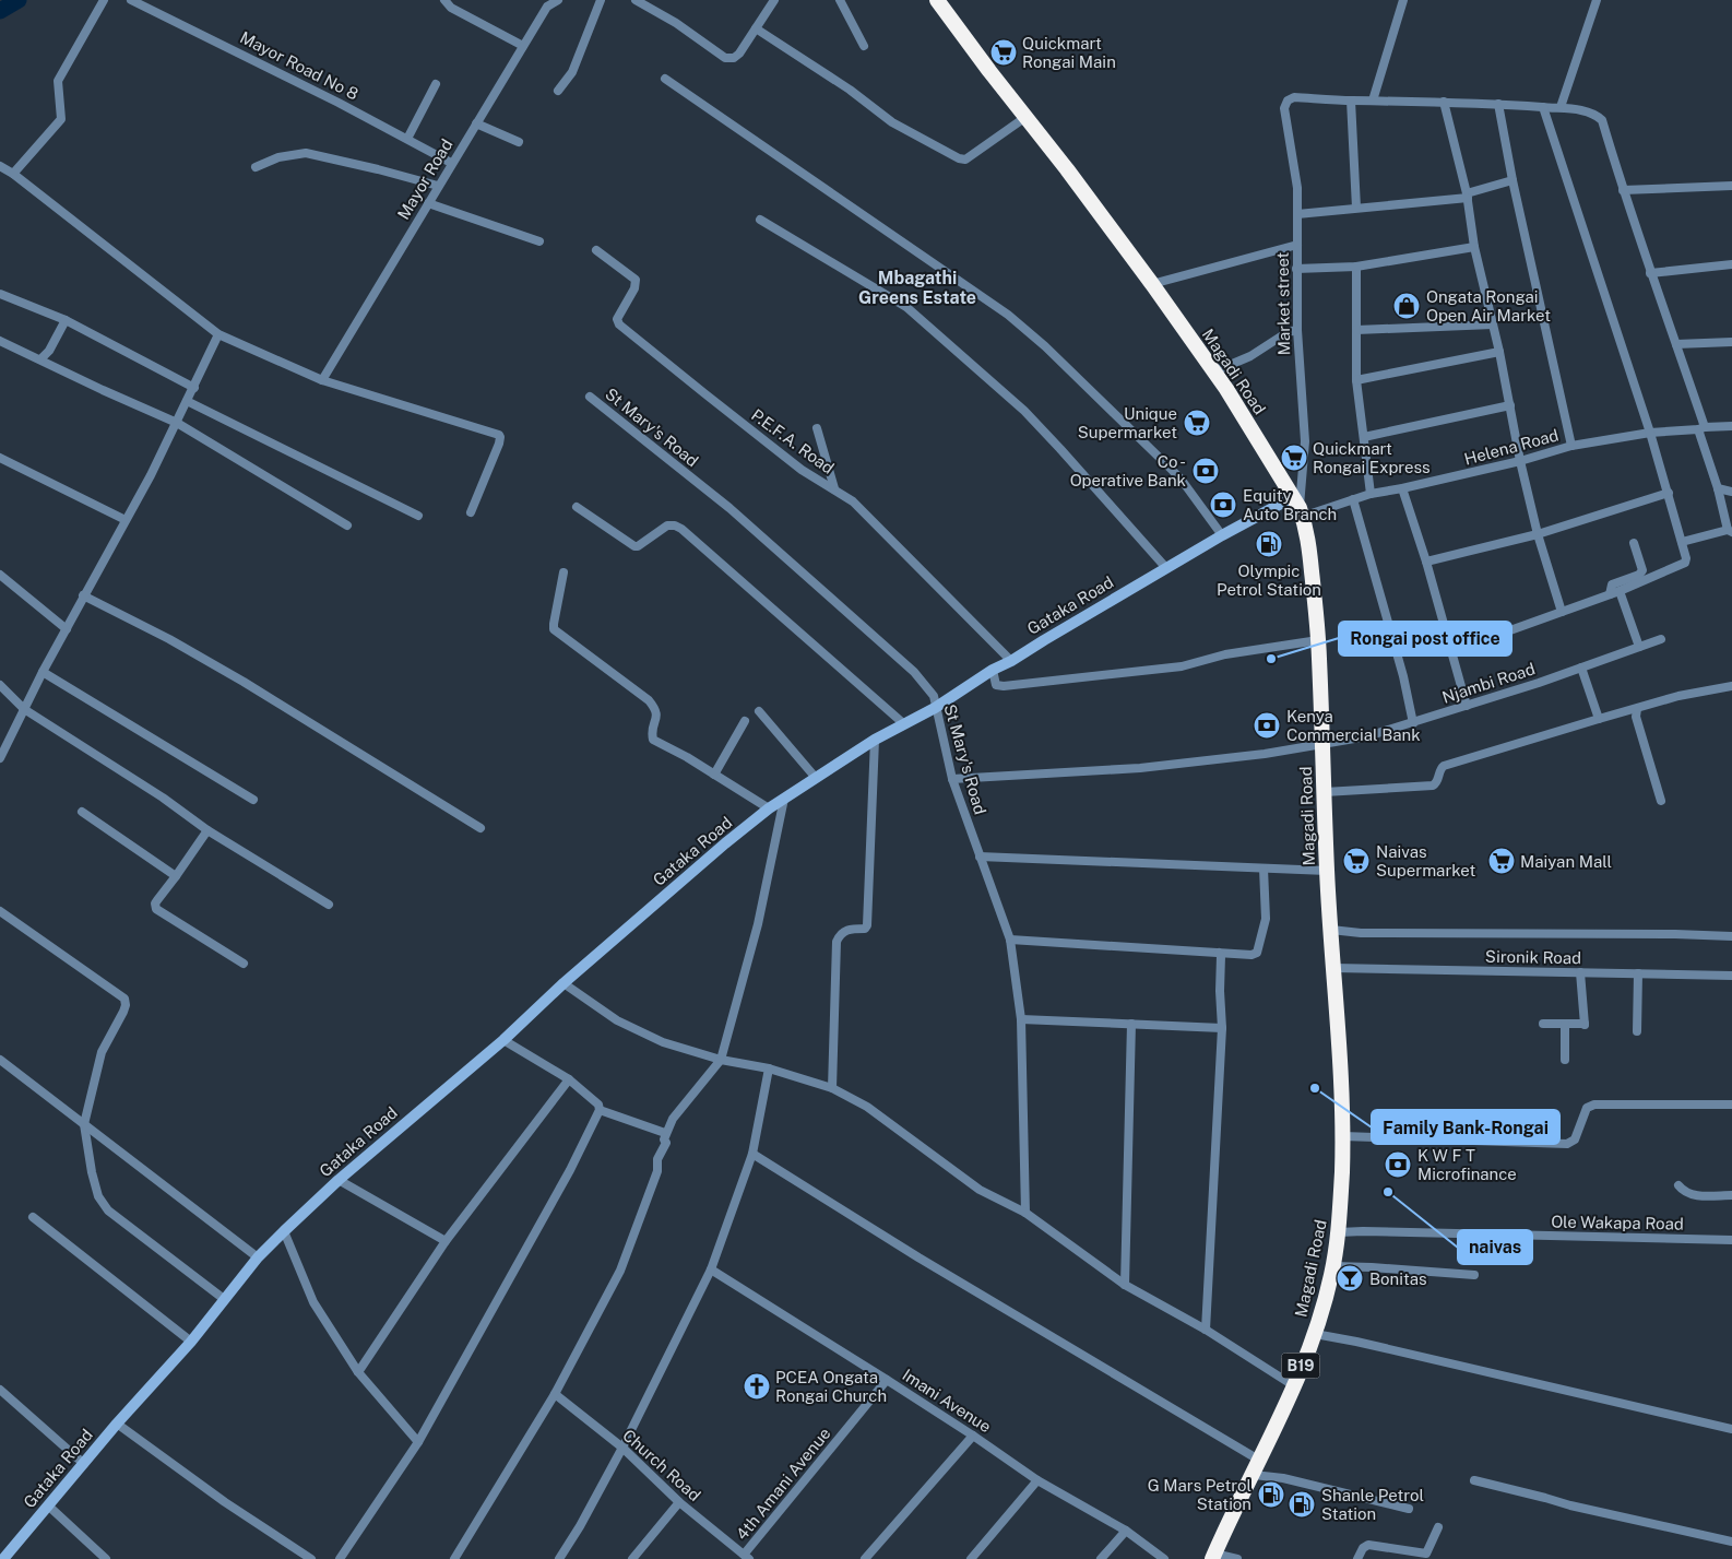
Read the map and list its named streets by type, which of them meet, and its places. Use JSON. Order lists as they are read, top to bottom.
{
  "streets": {
    "highway": ["Magadi Road", "B19"],
    "street": [
      "Mayor Road No 8",
      "Mayor Road",
      "Market street",
      "St Mary's Road",
      "P.E.F.A. Road",
      "Helena Road",
      "Gataka Road",
      "Njambi Road",
      "Sironik Road",
      "Ole Wakapa Road",
      "Imani Avenue",
      "Church Road",
      "4th Amani Avenue"
    ]
  },
  "crossings": [
    ["Mayor Road No 8", "Mayor Road"],
    ["Market street", "Magadi Road"],
    ["Market street", "Helena Road"],
    ["Market street", "Gataka Road"],
    ["Magadi Road", "Helena Road"],
    ["Magadi Road", "Gataka Road"],
    ["Magadi Road", "Njambi Road"],
    ["Magadi Road", "Sironik Road"],
    ["Magadi Road", "Ole Wakapa Road"],
    ["St Mary's Road", "Gataka Road"],
    ["St Mary's Road", "Njambi Road"],
    ["P.E.F.A. Road", "Gataka Road"],
    ["Helena Road", "Gataka Road"],
    ["Imani Avenue", "4th Amani Avenue"],
    ["Church Road", "4th Amani Avenue"]
  ],
  "districts": ["Mbagathi Greens Estate"],
  "places": {
    "supermarket": [
      "Quickmart Rongai Main",
      "Unique Supermarket",
      "Quickmart Rongai Express",
      "Naivas Supermarket",
      "Maiyan Mall"
    ],
    "shop": ["Ongata Rongai Open Air Market"],
    "bank": [
      "Co - Operative Bank",
      "Equity Auto Branch",
      "Kenya Commercial Bank",
      "K W F T Microfinance"
    ],
    "fuel station": ["Olympic Petrol Station", "G Mars Petrol Station", "Shanle Petrol Station"],
    "other": ["Rongai post office", "Family Bank-Rongai", "naivas"],
    "bar": ["Bonitas"],
    "church": ["PCEA Ongata Rongai Church"]
  }
}
